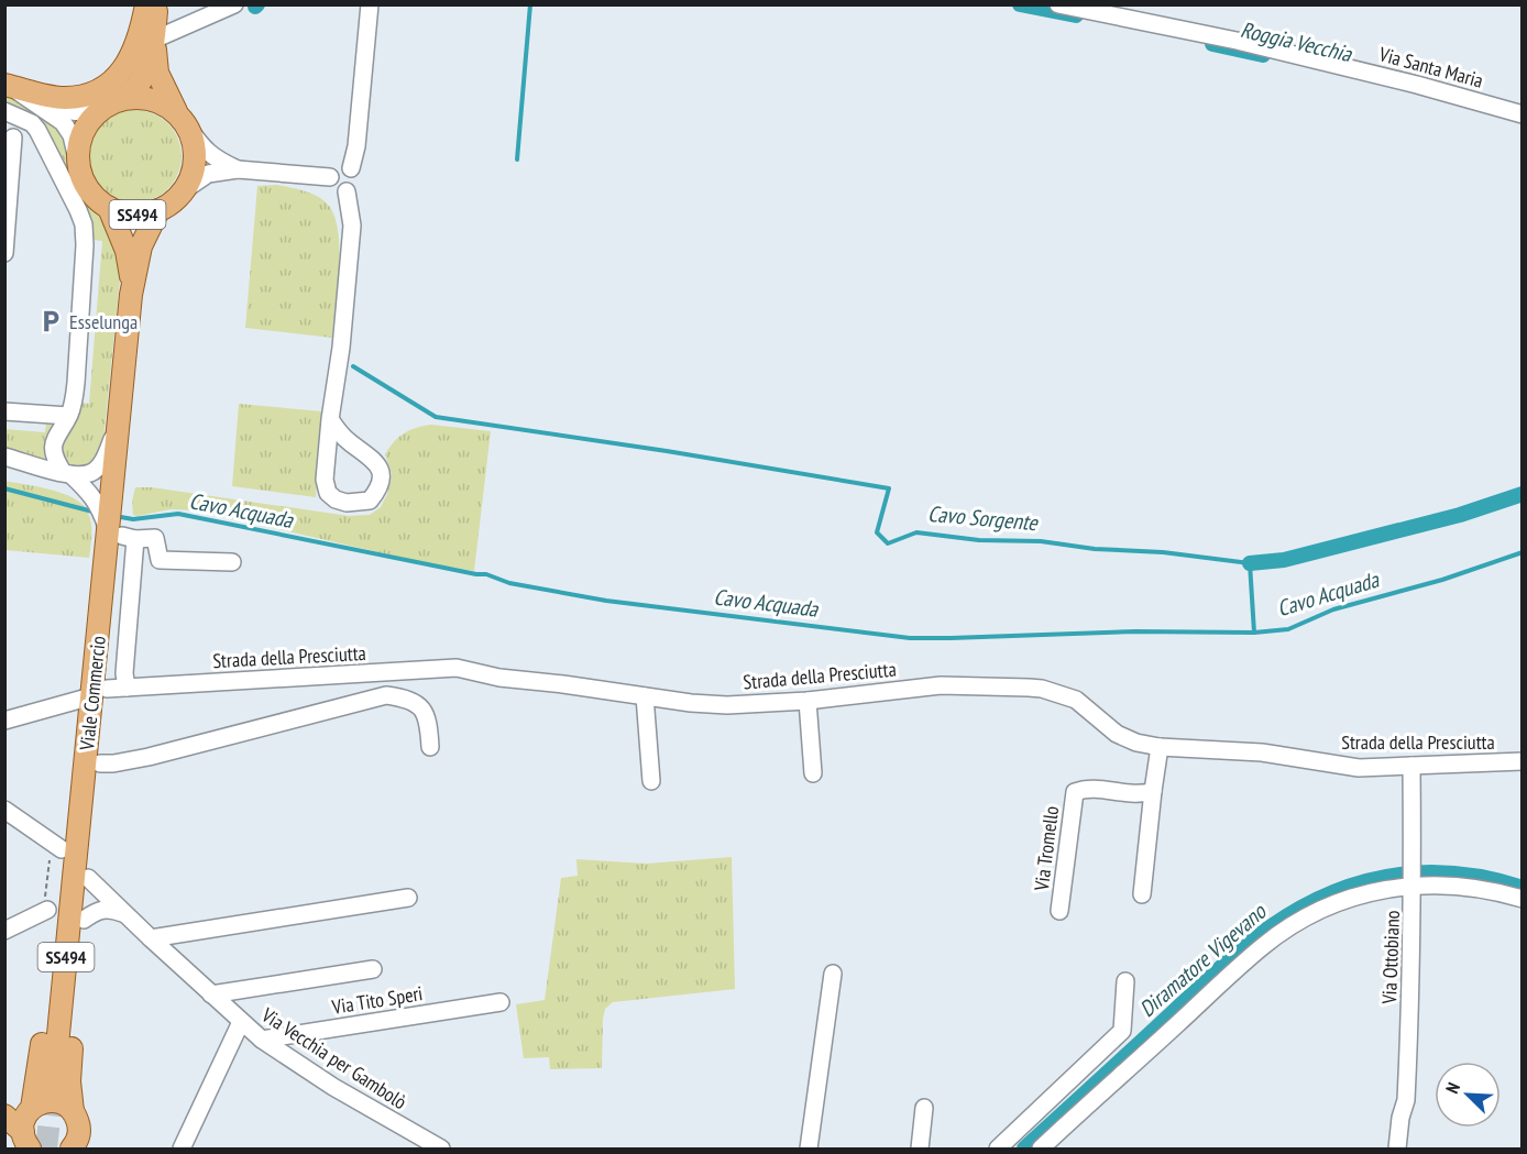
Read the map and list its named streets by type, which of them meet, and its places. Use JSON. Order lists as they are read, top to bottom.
{
  "streets": {
    "main road": ["SS494", "Viale Commercio"],
    "street": [
      "Via Santa Maria",
      "Strada della Presciutta",
      "Via Tromello",
      "Via Ottobiano",
      "Via Tito Speri",
      "Via Vecchia per Gambolò"
    ]
  },
  "crossings": [
    ["SS494", "Viale Commercio"],
    ["Strada della Presciutta", "Viale Commercio"],
    ["Strada della Presciutta", "Via Ottobiano"],
    ["Via Tito Speri", "Via Vecchia per Gambolò"]
  ],
  "water": [
    "Roggia Vecchia",
    "Cavo Acquada",
    "Cavo Sorgente",
    "Diramatore Vigevano"
  ],
  "places": {
    "parking": ["Esselunga"]
  },
  "north": "top left"
}
